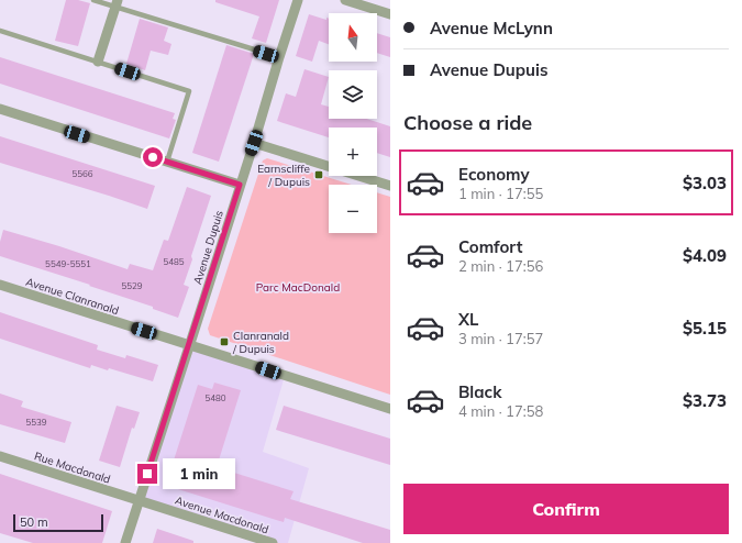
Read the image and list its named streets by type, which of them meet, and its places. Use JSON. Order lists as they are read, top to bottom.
{
  "streets": {
    "street": [
      "Avenue Dupuis",
      "Avenue Clanranald",
      "Rue Macdonald",
      "Avenue Macdonald"
    ]
  },
  "crossings": [
    ["Avenue Dupuis", "Avenue Clanranald"],
    ["Avenue Dupuis", "Rue Macdonald"],
    ["Avenue Dupuis", "Avenue Macdonald"],
    ["Rue Macdonald", "Avenue Macdonald"]
  ],
  "parks": ["Parc MacDonald"],
  "places": {
    "transit": ["Earnscliffe / Dupuis", "Clanranald / Dupuis"]
  },
  "house_numbers": [
    "5566",
    "5485",
    "5549-5551",
    "5529",
    "5480",
    "5539"
  ],
  "scale_bar": "50 m",
  "north": "top",
  "page": {
    "banner": ["Avenue McLynn", "Avenue Dupuis"],
    "map_buttons": ["+", "−"],
    "heading": "Choose a ride",
    "list": [
      {
        "name": "Economy",
        "note": "1 min · 17:55",
        "value": "$3.03"
      },
      {
        "name": "Comfort",
        "note": "2 min · 17:56",
        "value": "$4.09"
      },
      {
        "name": "XL",
        "note": "3 min · 17:57",
        "value": "$5.15"
      },
      {
        "name": "Black",
        "note": "4 min · 17:58",
        "value": "$3.73"
      }
    ],
    "bubble": "1 min",
    "buttons": "Confirm",
    "scale": "50 m"
  }
}
